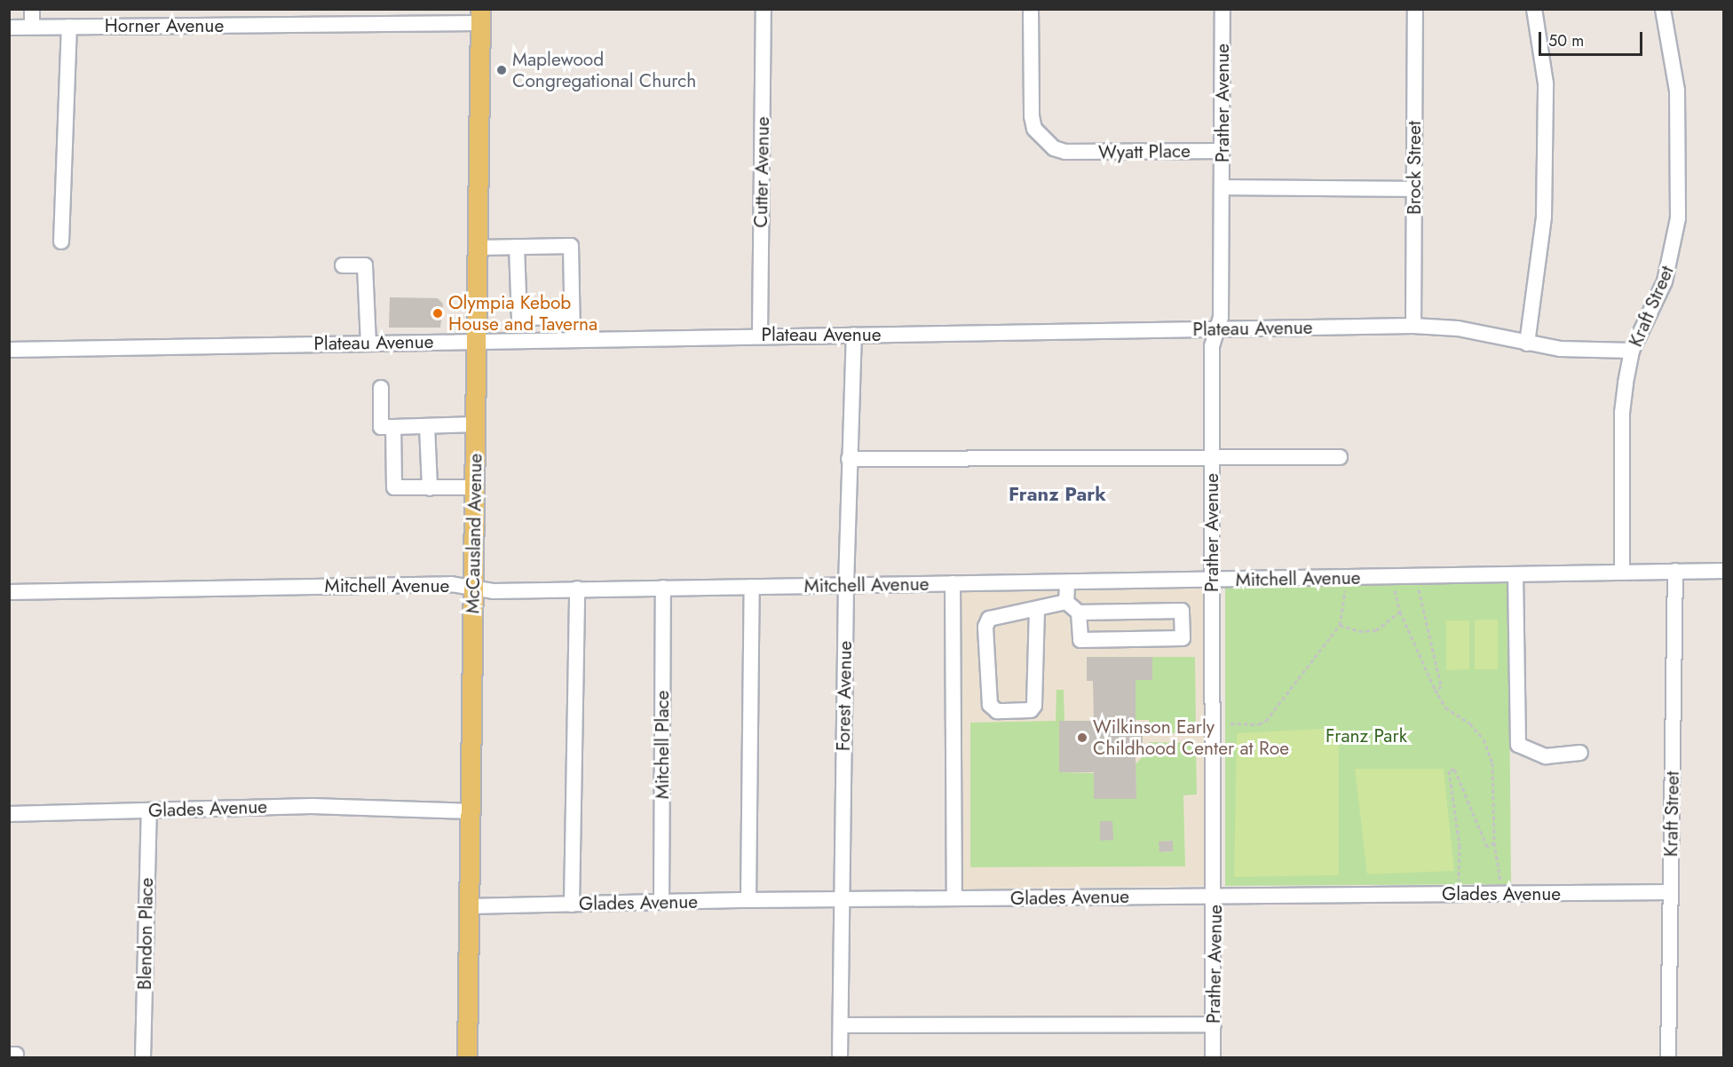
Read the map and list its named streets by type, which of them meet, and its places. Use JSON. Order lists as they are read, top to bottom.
{
  "streets": {
    "main road": ["McCausland Avenue"],
    "street": [
      "Horner Avenue",
      "Prather Avenue",
      "Wyatt Place",
      "Brock Street",
      "Cutter Avenue",
      "Kraft Street",
      "Plateau Avenue",
      "Mitchell Avenue",
      "Forest Avenue",
      "Mitchell Place",
      "Glades Avenue",
      "Blendon Place"
    ]
  },
  "crossings": [
    ["Horner Avenue", "McCausland Avenue"],
    ["Prather Avenue", "Wyatt Place"],
    ["Prather Avenue", "Plateau Avenue"],
    ["Prather Avenue", "Mitchell Avenue"],
    ["Prather Avenue", "Glades Avenue"],
    ["Brock Street", "Plateau Avenue"],
    ["Cutter Avenue", "Plateau Avenue"],
    ["Kraft Street", "Plateau Avenue"],
    ["Kraft Street", "Mitchell Avenue"],
    ["Kraft Street", "Glades Avenue"],
    ["Plateau Avenue", "McCausland Avenue"],
    ["Plateau Avenue", "Forest Avenue"],
    ["McCausland Avenue", "Mitchell Avenue"],
    ["McCausland Avenue", "Glades Avenue"],
    ["Mitchell Avenue", "Forest Avenue"],
    ["Mitchell Avenue", "Mitchell Place"],
    ["Forest Avenue", "Glades Avenue"],
    ["Mitchell Place", "Glades Avenue"],
    ["Glades Avenue", "Blendon Place"]
  ],
  "districts": ["Franz Park"],
  "parks": ["Franz Park"],
  "places": ["Maplewood Congregational Church", "Olympia Kebob House and Taverna", "Wilkinson Early Childhood Center at Roe"],
  "scale_bar": "50 m"
}
